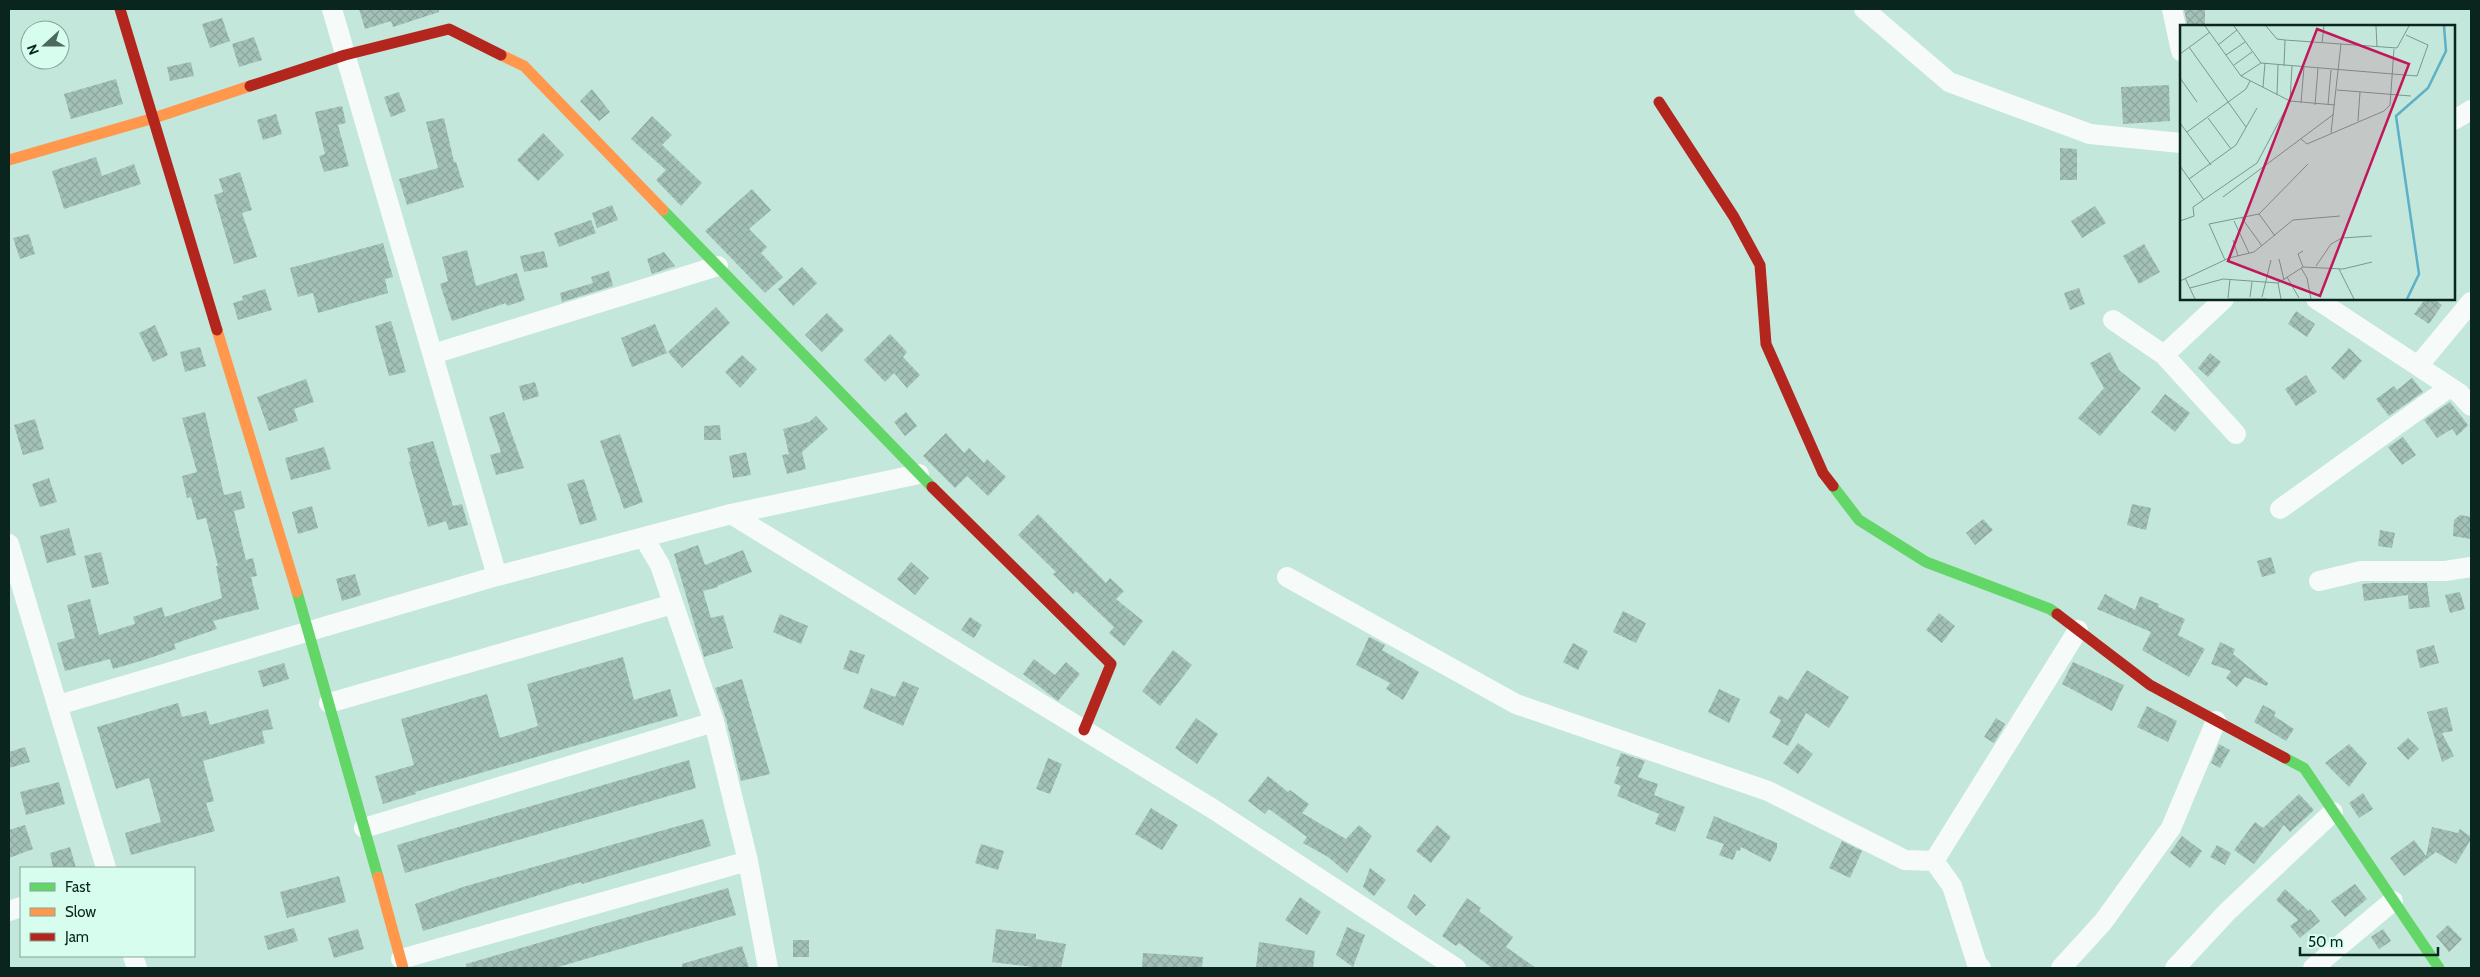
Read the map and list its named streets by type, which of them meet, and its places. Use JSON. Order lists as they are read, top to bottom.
{
  "legend": ["Fast", "Slow", "Jam"],
  "scale_bar": "50 m",
  "north": "left"
}
